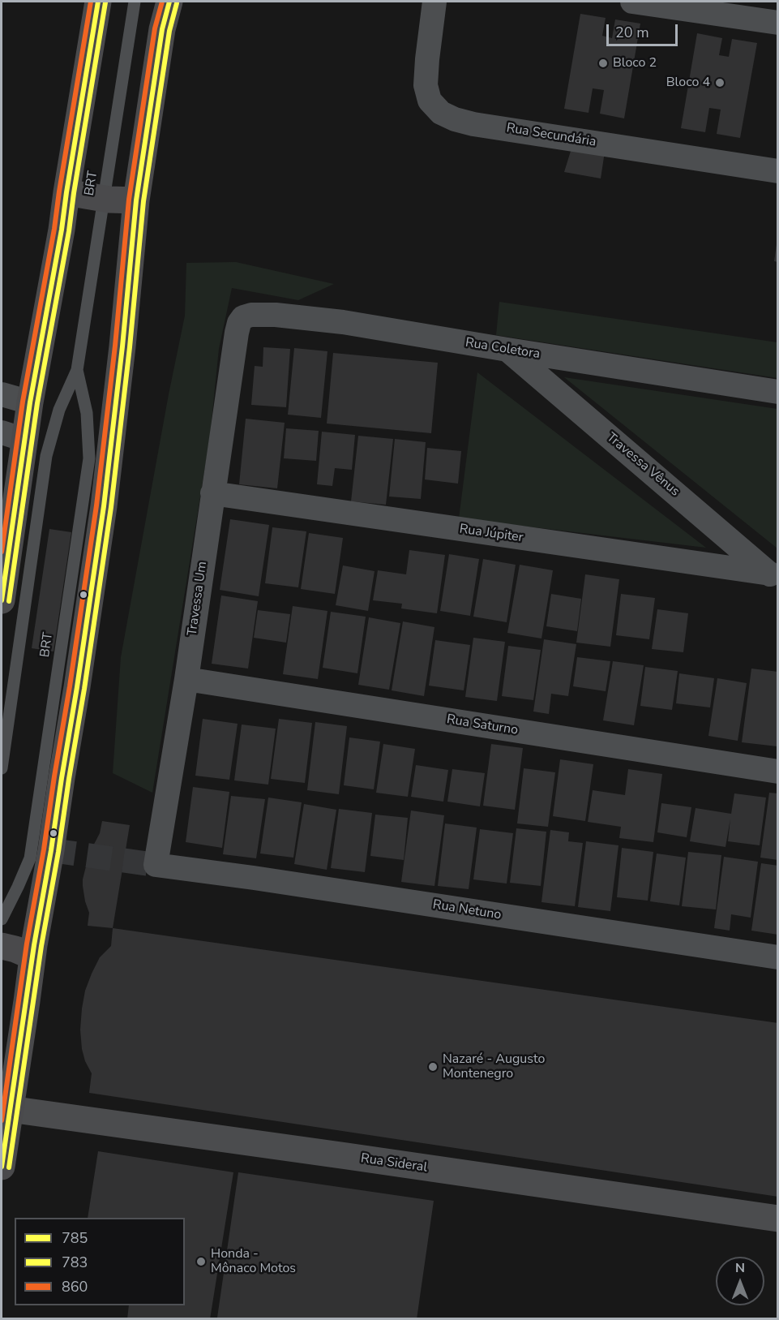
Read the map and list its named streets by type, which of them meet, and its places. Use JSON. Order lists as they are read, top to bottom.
{
  "streets": {
    "main road": ["Rua Sideral"],
    "street": [
      "Rua Secundária",
      "Rua Coletora",
      "Travessa Vênus",
      "Rua Júpiter",
      "Travessa Um",
      "Rua Saturno",
      "Rua Netuno"
    ],
    "lane": ["BRT"]
  },
  "crossings": [
    ["Rua Coletora", "Travessa Vênus"],
    ["Rua Coletora", "Travessa Um"],
    ["Travessa Vênus", "Rua Júpiter"],
    ["Rua Júpiter", "Travessa Um"],
    ["Travessa Um", "Rua Saturno"],
    ["Travessa Um", "Rua Netuno"]
  ],
  "places": [
    "Bloco 2",
    "Bloco 4",
    "Nazaré - Augusto Montenegro",
    "Honda - Mônaco Motos"
  ],
  "lines": ["transit line 785", "transit line 860", "transit line 783"],
  "legend": ["785", "783", "860"],
  "scale_bar": "20 m",
  "north": "top"
}
